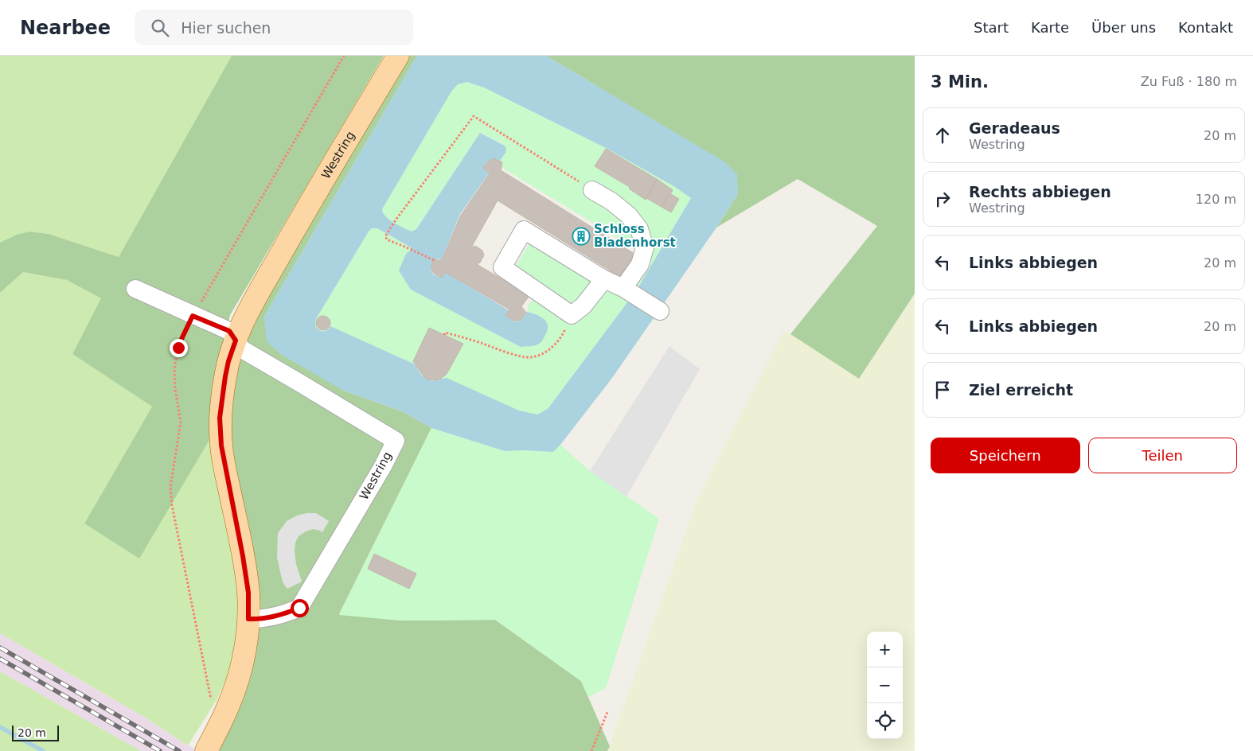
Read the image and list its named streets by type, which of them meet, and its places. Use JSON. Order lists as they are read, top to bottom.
{
  "streets": {
    "main road": ["Westring"]
  },
  "places": {
    "building": ["Schloss Bladenhorst"]
  },
  "scale_bar": "20 m",
  "page": {
    "header": "Nearbee",
    "search": "Hier suchen",
    "nav": [
      "Start",
      "Karte",
      "Über uns",
      "Kontakt"
    ],
    "heading": ["3 Min.", "Zu Fuß · 180 m"],
    "list": [
      ["Geradeaus", "Westring", "20 m"],
      ["Rechts abbiegen", "Westring", "120 m"],
      ["Links abbiegen", "20 m"],
      ["Links abbiegen", "20 m"],
      "Ziel erreicht"
    ],
    "buttons": ["Speichern", "Teilen"],
    "map_buttons": ["+", "−"],
    "scale": "20 m"
  }
}
